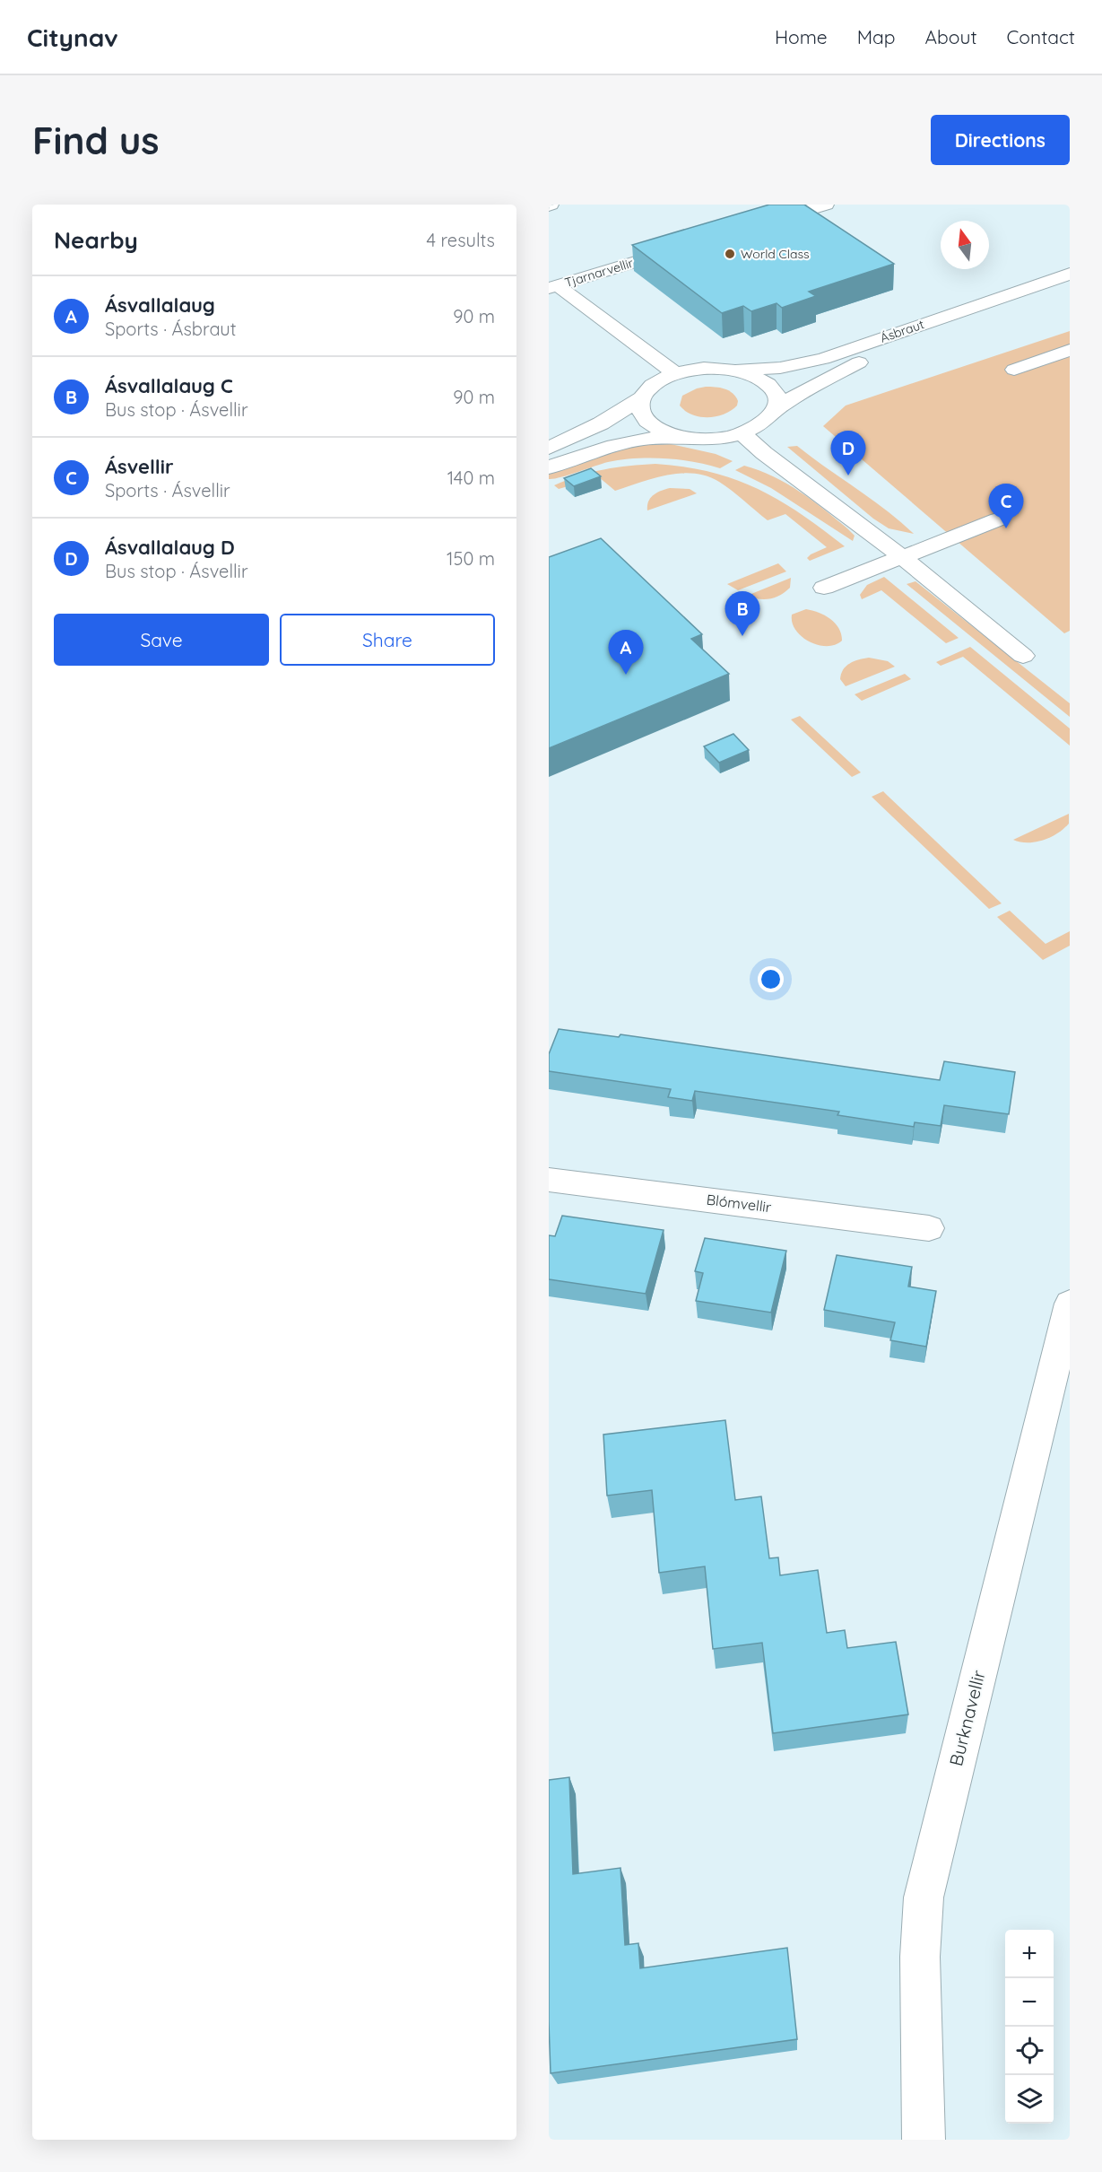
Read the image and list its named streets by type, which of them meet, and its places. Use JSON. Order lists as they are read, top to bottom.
{
  "streets": {
    "street": [
      "Tjarnarvellir",
      "Ásbraut",
      "Blómvellir",
      "Burknavellir"
    ]
  },
  "places": ["World Class"],
  "north": "top",
  "page": {
    "header": "Citynav",
    "nav": [
      "Home",
      "Map",
      "About",
      "Contact"
    ],
    "buttons": [
      "Directions",
      ["Save", "Share"]
    ],
    "title": "Find us",
    "heading": ["Nearby", "4 results"],
    "list": [
      {
        "mark": "A",
        "name": "Ásvallalaug",
        "note": "Sports · Ásbraut",
        "value": "90 m"
      },
      {
        "mark": "B",
        "name": "Ásvallalaug C",
        "note": "Bus stop · Ásvellir",
        "value": "90 m"
      },
      {
        "mark": "C",
        "name": "Ásvellir",
        "note": "Sports · Ásvellir",
        "value": "140 m"
      },
      {
        "mark": "D",
        "name": "Ásvallalaug D",
        "note": "Bus stop · Ásvellir",
        "value": "150 m"
      }
    ],
    "pins": [
      "D",
      "C",
      "B",
      "A"
    ],
    "map_buttons": ["+", "−"]
  }
}
